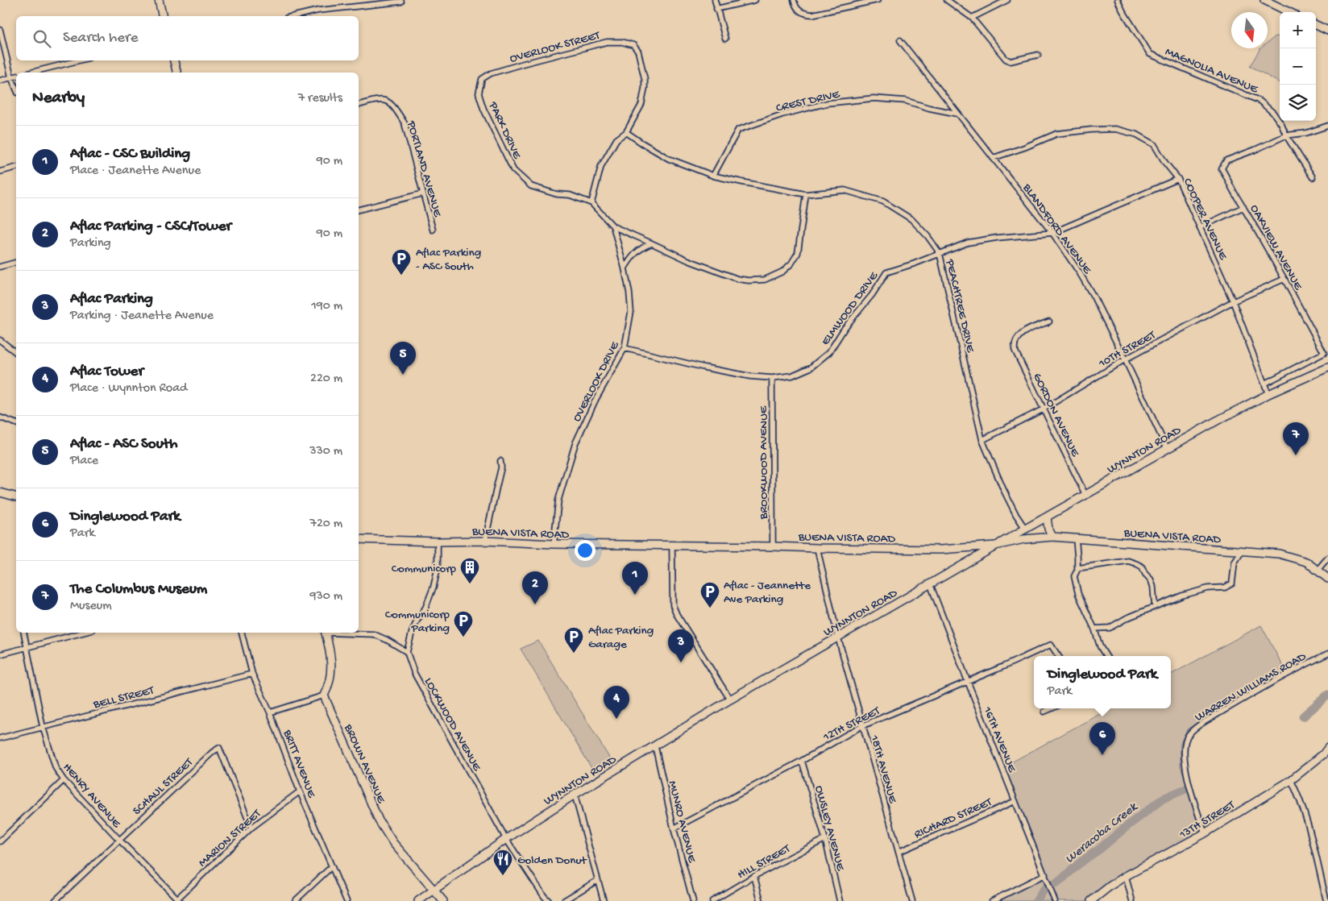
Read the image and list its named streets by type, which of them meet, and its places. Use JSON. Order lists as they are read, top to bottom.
{
  "streets": {
    "main road": [
      "WYNNTON ROAD",
      "BUENA VISTA ROAD",
      "BROWN AVENUE",
      "13TH STREET"
    ],
    "street": [
      "OVERLOOK STREET",
      "MAGNOLIA AVENUE",
      "CREST DRIVE",
      "PARK DRIVE",
      "PORTLAND AVENUE",
      "COOPER AVENUE",
      "BLANDFORD AVENUE",
      "OAKVIEW AVENUE",
      "PEACHTREE DRIVE",
      "ELMWOOD DRIVE",
      "10TH STREET",
      "OVERLOOK DRIVE",
      "GORDON AVENUE",
      "BROOKWOOD AVENUE",
      "WARREN WILLIAMS ROAD",
      "BELL STREET",
      "12TH STREET",
      "LOCKWOOD AVENUE",
      "16TH AVENUE",
      "BRITT AVENUE",
      "18TH AVENUE",
      "SCHAUL STREET",
      "HENRY AVENUE",
      "RICHARD STREET",
      "MUNRO AVENUE",
      "OWSLEY AVENUE",
      "MARION STREET",
      "HILL STREET"
    ]
  },
  "crossings": [
    ["OVERLOOK STREET", "PARK DRIVE"],
    ["OVERLOOK STREET", "PEACHTREE DRIVE"],
    ["MAGNOLIA AVENUE", "OAKVIEW AVENUE"],
    ["CREST DRIVE", "BLANDFORD AVENUE"],
    ["CREST DRIVE", "PEACHTREE DRIVE"],
    ["PARK DRIVE", "PEACHTREE DRIVE"],
    ["PARK DRIVE", "OVERLOOK DRIVE"],
    ["COOPER AVENUE", "BLANDFORD AVENUE"],
    ["COOPER AVENUE", "OAKVIEW AVENUE"],
    ["COOPER AVENUE", "ELMWOOD DRIVE"],
    ["COOPER AVENUE", "10TH STREET"],
    ["COOPER AVENUE", "WYNNTON ROAD"],
    ["BLANDFORD AVENUE", "ELMWOOD DRIVE"],
    ["BLANDFORD AVENUE", "10TH STREET"],
    ["BLANDFORD AVENUE", "WYNNTON ROAD"],
    ["OAKVIEW AVENUE", "10TH STREET"],
    ["PEACHTREE DRIVE", "ELMWOOD DRIVE"],
    ["PEACHTREE DRIVE", "10TH STREET"],
    ["PEACHTREE DRIVE", "WYNNTON ROAD"],
    ["ELMWOOD DRIVE", "OVERLOOK DRIVE"],
    ["ELMWOOD DRIVE", "BROOKWOOD AVENUE"],
    ["10TH STREET", "GORDON AVENUE"],
    ["OVERLOOK DRIVE", "BUENA VISTA ROAD"],
    ["GORDON AVENUE", "WYNNTON ROAD"],
    ["WYNNTON ROAD", "BUENA VISTA ROAD"],
    ["WYNNTON ROAD", "LOCKWOOD AVENUE"],
    ["WYNNTON ROAD", "16TH AVENUE"],
    ["WYNNTON ROAD", "BROWN AVENUE"],
    ["WYNNTON ROAD", "18TH AVENUE"],
    ["WYNNTON ROAD", "MUNRO AVENUE"],
    ["BROOKWOOD AVENUE", "BUENA VISTA ROAD"],
    ["BUENA VISTA ROAD", "18TH AVENUE"],
    ["WARREN WILLIAMS ROAD", "13TH STREET"],
    ["BELL STREET", "BRITT AVENUE"],
    ["BELL STREET", "HENRY AVENUE"],
    ["12TH STREET", "16TH AVENUE"],
    ["12TH STREET", "18TH AVENUE"],
    ["12TH STREET", "MUNRO AVENUE"],
    ["12TH STREET", "OWSLEY AVENUE"],
    ["16TH AVENUE", "RICHARD STREET"],
    ["BRITT AVENUE", "MARION STREET"],
    ["18TH AVENUE", "RICHARD STREET"],
    ["SCHAUL STREET", "HENRY AVENUE"],
    ["SCHAUL STREET", "MARION STREET"],
    ["HENRY AVENUE", "MARION STREET"],
    ["OWSLEY AVENUE", "HILL STREET"]
  ],
  "water": ["Weracoba Creek"],
  "places": {
    "parking": [
      "Aflac Parking - ASC South",
      "Aflac - Jeannette Ave Parking",
      "Communicorp Parking",
      "Aflac Parking Garage"
    ],
    "building": ["Communicorp"],
    "restaurant": ["Golden Donut"]
  },
  "north": "bottom",
  "page": {
    "map_buttons": ["+", "−"],
    "search": "Search here",
    "heading": ["Nearby", "7 results"],
    "list": [
      {
        "mark": "1",
        "name": "Aflac - CSC Building",
        "note": "Place · Jeanette Avenue",
        "value": "90 m"
      },
      {
        "mark": "2",
        "name": "Aflac Parking - CSC/Tower",
        "note": "Parking",
        "value": "90 m"
      },
      {
        "mark": "3",
        "name": "Aflac Parking",
        "note": "Parking · Jeanette Avenue",
        "value": "190 m"
      },
      {
        "mark": "4",
        "name": "Aflac Tower",
        "note": "Place · Wynnton Road",
        "value": "220 m"
      },
      {
        "mark": "5",
        "name": "Aflac - ASC South",
        "note": "Place",
        "value": "330 m"
      },
      {
        "mark": "6",
        "name": "Dinglewood Park",
        "note": "Park",
        "value": "720 m"
      },
      {
        "mark": "7",
        "name": "The Columbus Museum",
        "note": "Museum",
        "value": "930 m"
      }
    ],
    "pins": [
      "5",
      "7",
      "1",
      "2",
      "3",
      "4",
      "6"
    ],
    "popup": ["Dinglewood Park", "Park"]
  }
}
